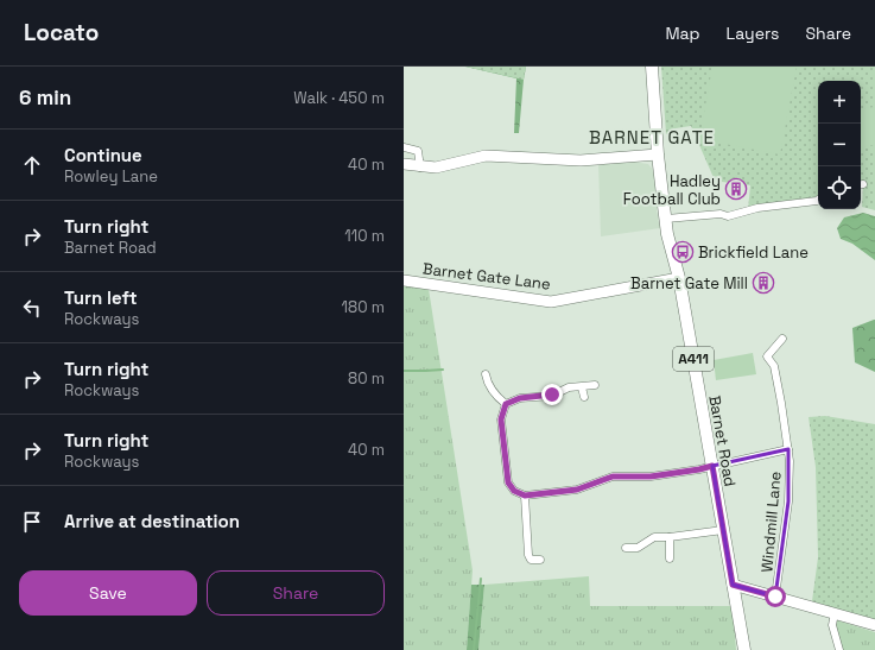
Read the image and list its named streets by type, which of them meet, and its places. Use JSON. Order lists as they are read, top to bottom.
{
  "streets": {
    "main road": ["A411", "Barnet Road"],
    "street": ["Barnet Gate Lane", "Windmill Lane"]
  },
  "crossings": [
    ["Barnet Gate Lane", "Barnet Road"],
    ["Barnet Road", "Windmill Lane"]
  ],
  "districts": ["BARNET GATE"],
  "places": {
    "building": ["Hadley Football Club", "Barnet Gate Mill"],
    "bus stop": ["Brickfield Lane"]
  },
  "page": {
    "header": "Locato",
    "nav": ["Map", "Layers", "Share"],
    "heading": ["6 min", "Walk · 450 m"],
    "map_buttons": ["+", "−"],
    "list": [
      ["Continue", "Rowley Lane", "40 m"],
      ["Turn right", "Barnet Road", "110 m"],
      ["Turn left", "Rockways", "180 m"],
      ["Turn right", "Rockways", "80 m"],
      ["Turn right", "Rockways", "40 m"],
      "Arrive at destination"
    ],
    "buttons": ["Save", "Share"]
  }
}
